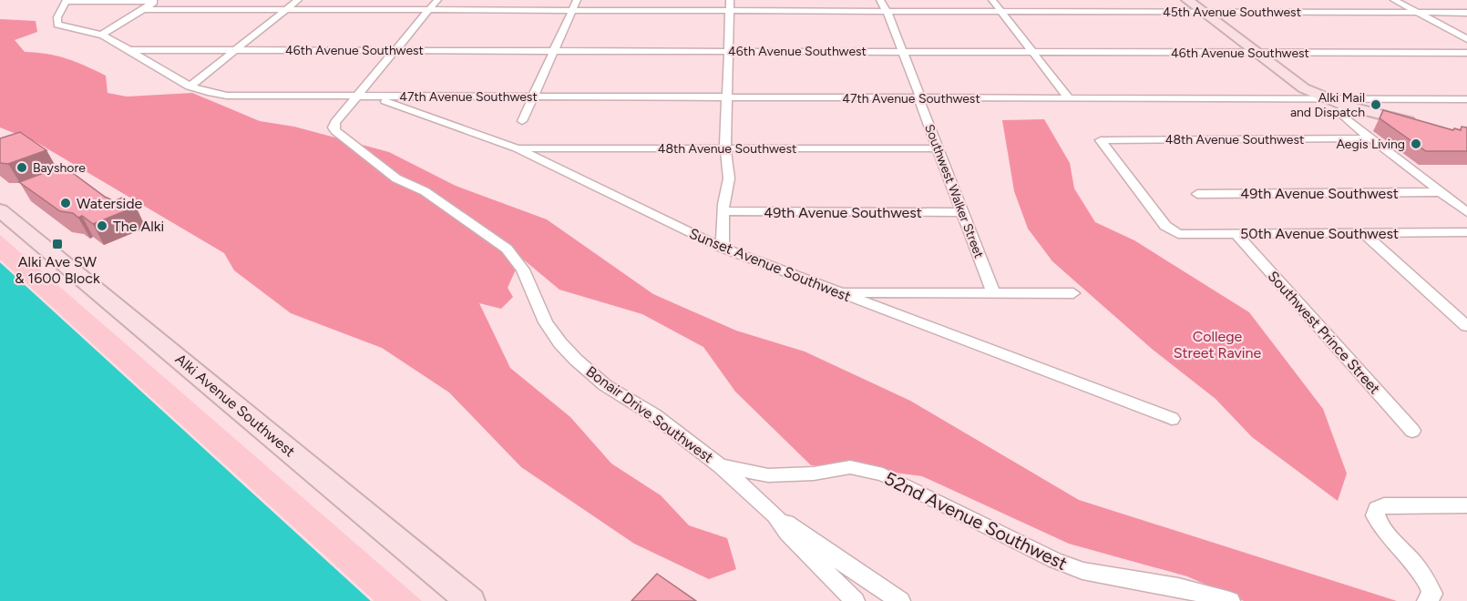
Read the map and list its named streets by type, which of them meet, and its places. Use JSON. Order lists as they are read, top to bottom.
{
  "streets": {
    "main road": ["Alki Avenue Southwest"],
    "street": [
      "45th Avenue Southwest",
      "46th Avenue Southwest",
      "47th Avenue Southwest",
      "48th Avenue Southwest",
      "Southwest Walker Street",
      "49th Avenue Southwest",
      "50th Avenue Southwest",
      "Sunset Avenue Southwest",
      "Southwest Prince Street",
      "Bonair Drive Southwest",
      "52nd Avenue Southwest"
    ]
  },
  "crossings": [
    ["45th Avenue Southwest", "Southwest Walker Street"],
    ["46th Avenue Southwest", "Southwest Walker Street"],
    ["47th Avenue Southwest", "Southwest Walker Street"],
    ["47th Avenue Southwest", "Sunset Avenue Southwest"],
    ["47th Avenue Southwest", "Bonair Drive Southwest"],
    ["48th Avenue Southwest", "Southwest Walker Street"],
    ["48th Avenue Southwest", "50th Avenue Southwest"],
    ["48th Avenue Southwest", "Sunset Avenue Southwest"],
    ["Southwest Walker Street", "49th Avenue Southwest"],
    ["50th Avenue Southwest", "Southwest Prince Street"],
    ["Bonair Drive Southwest", "52nd Avenue Southwest"]
  ],
  "parks": ["College Street Ravine"],
  "places": {
    "other": [
      "Alki Mail and Dispatch",
      "Aegis Living",
      "Bayshore",
      "Waterside",
      "The Alki"
    ],
    "transit": ["Alki Ave SW & 1600 Block"]
  }
}
